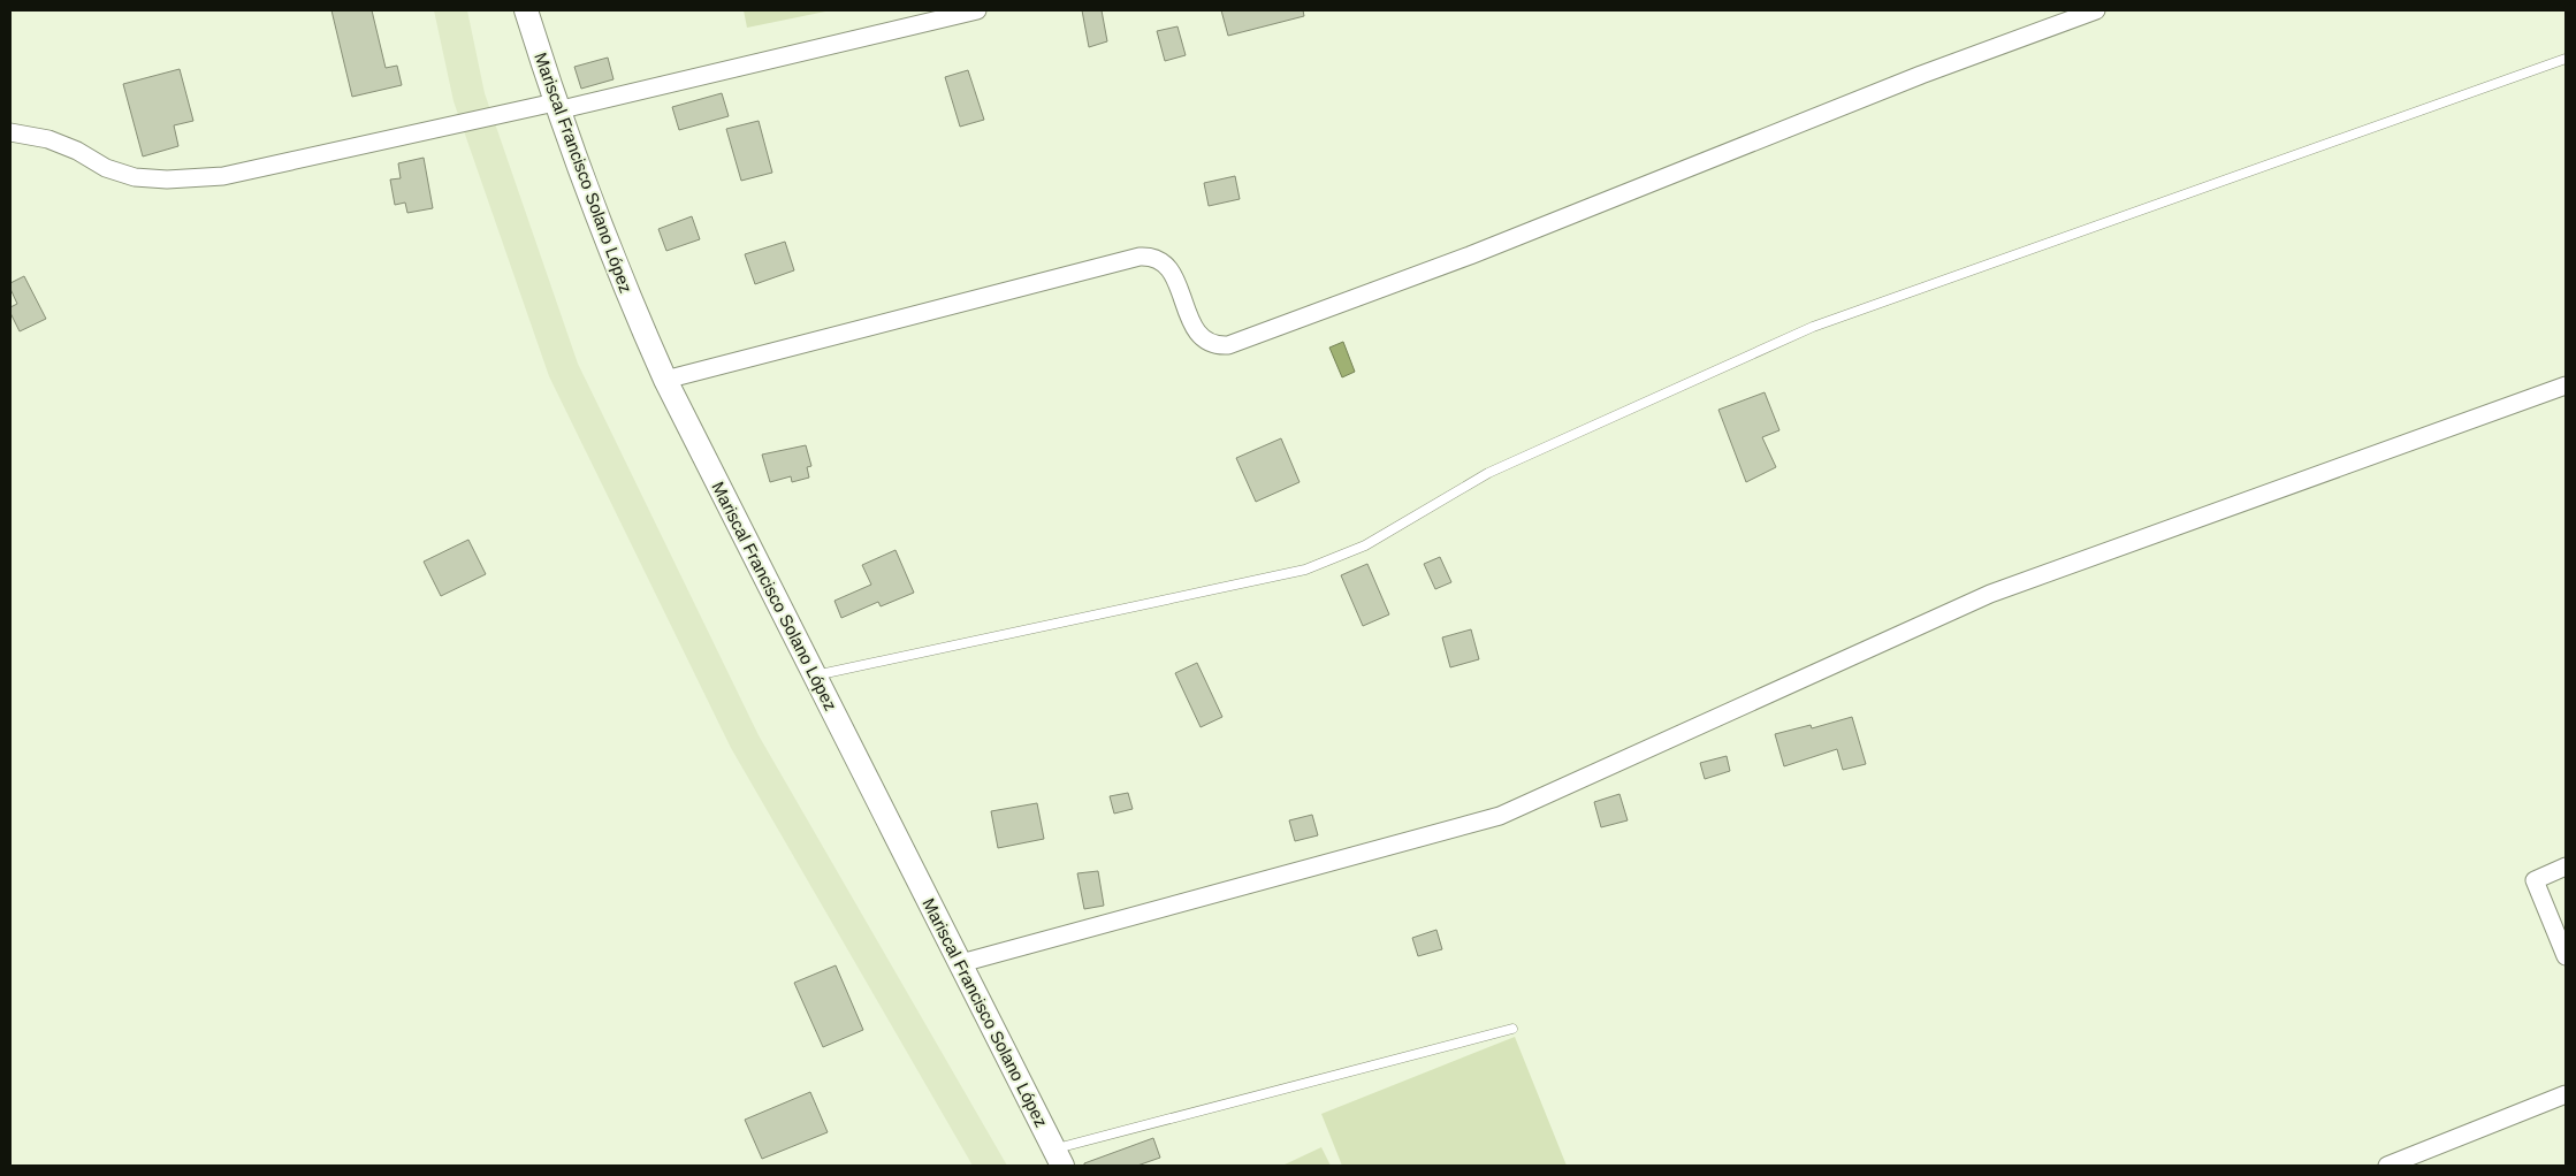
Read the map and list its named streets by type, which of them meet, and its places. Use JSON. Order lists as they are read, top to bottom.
{
  "streets": {
    "street": ["Mariscal Francisco Solano López"]
  }
}
